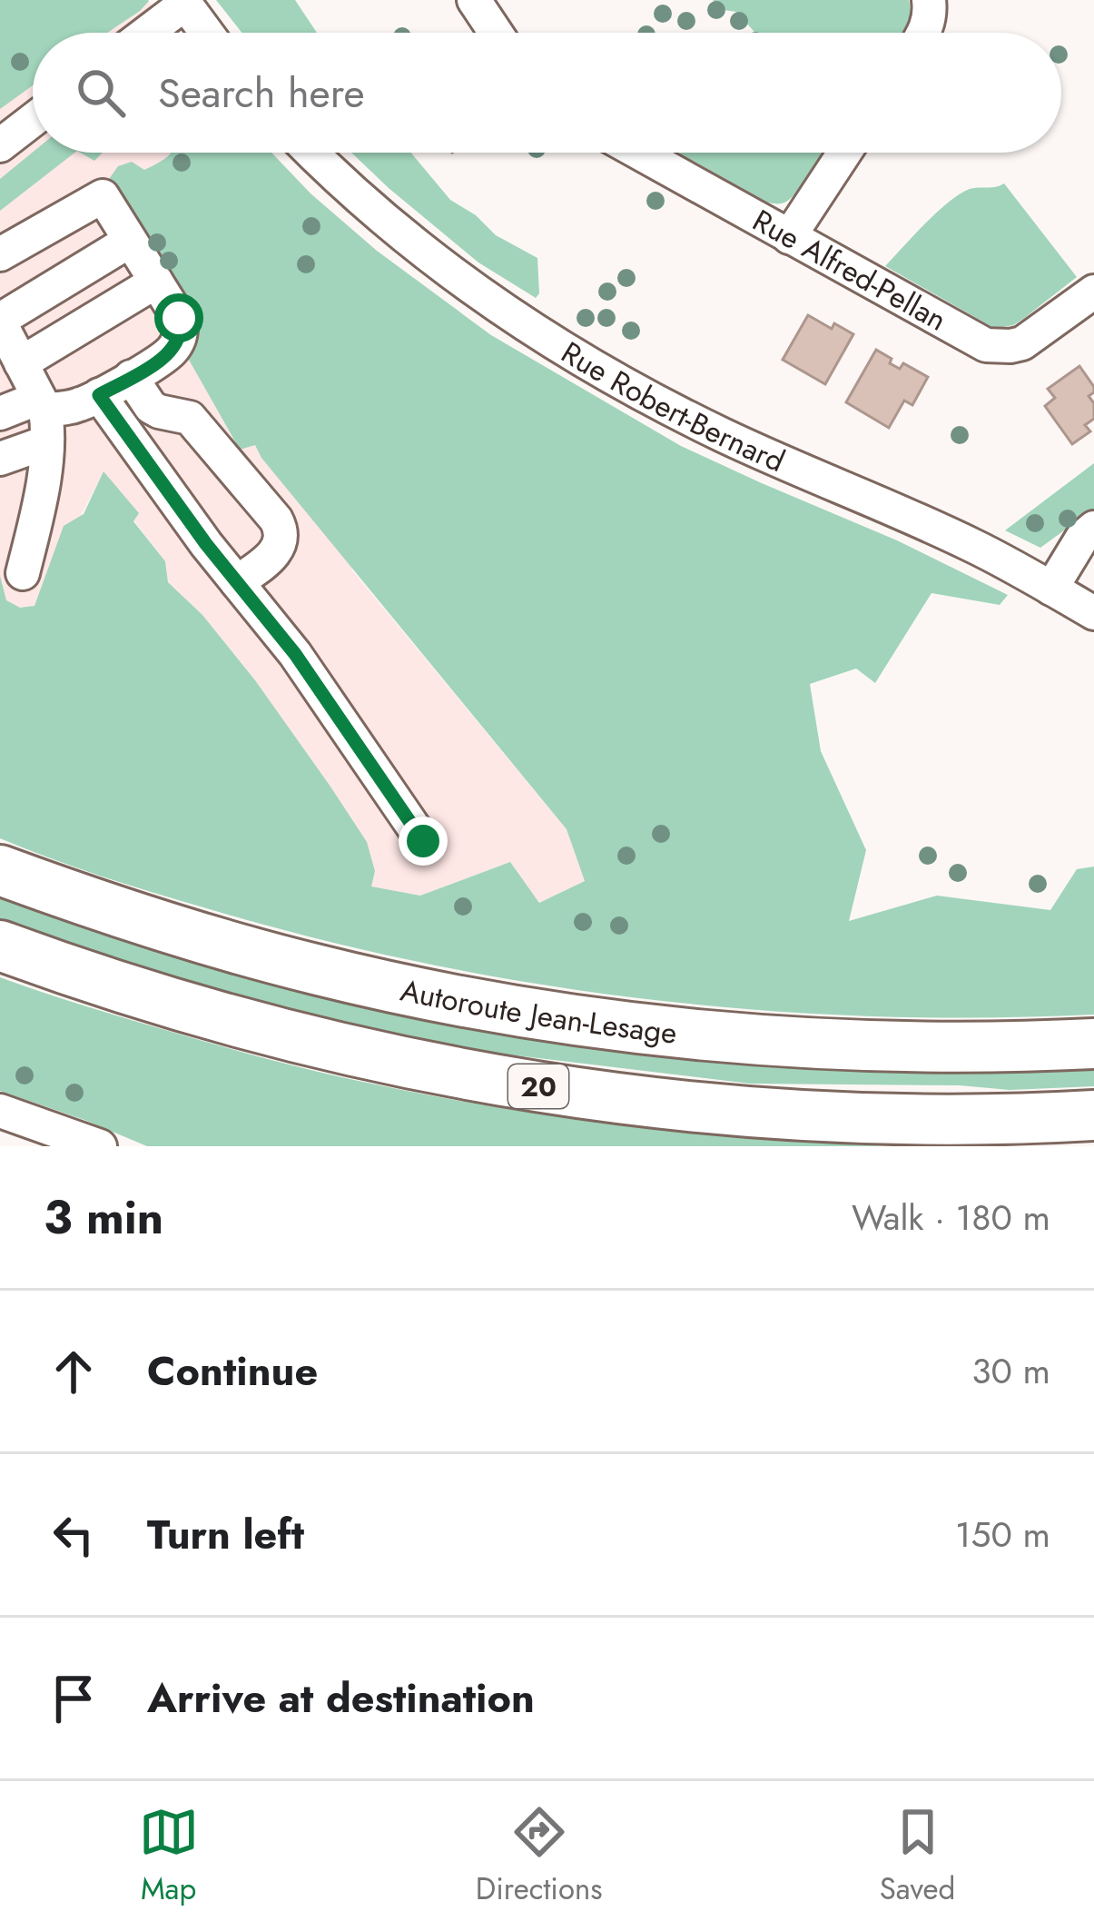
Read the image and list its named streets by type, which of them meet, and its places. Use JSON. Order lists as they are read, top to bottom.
{
  "streets": {
    "highway": ["Autoroute Jean-Lesage", "20"],
    "street": ["Rue Alfred-Pellan", "Rue Robert-Bernard"]
  },
  "page": {
    "search": "Search here",
    "heading": ["3 min", "Walk · 180 m"],
    "list": [
      ["Continue", "30 m"],
      ["Turn left", "150 m"],
      "Arrive at destination"
    ],
    "nav": ["Map", "Directions", "Saved"]
  }
}
